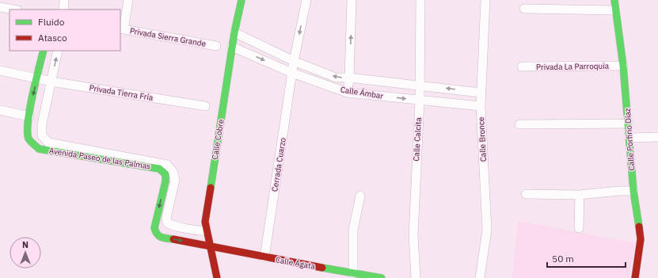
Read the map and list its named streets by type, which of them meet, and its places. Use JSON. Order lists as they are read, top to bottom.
{
  "streets": {
    "street": [
      "Privada Sierra Grande",
      "Privada La Parroquia",
      "Privada Tierra Fría",
      "Calle Ámbar",
      "Calle Cobre",
      "Calle Calcita",
      "Calle Bronce",
      "Calle Porfirio Díaz",
      "Avenida Paseo de las Palmas",
      "Cerrada Cuarzo",
      "Calle Ágata"
    ]
  },
  "crossings": [
    ["Privada La Parroquia", "Calle Porfirio Díaz"],
    ["Privada Tierra Fría", "Avenida Paseo de las Palmas"],
    ["Calle Ámbar", "Calle Cobre"],
    ["Calle Ámbar", "Calle Calcita"],
    ["Calle Ámbar", "Calle Bronce"],
    ["Calle Ámbar", "Cerrada Cuarzo"],
    ["Calle Cobre", "Avenida Paseo de las Palmas"],
    ["Calle Cobre", "Calle Ágata"],
    ["Avenida Paseo de las Palmas", "Calle Ágata"],
    ["Cerrada Cuarzo", "Calle Ágata"]
  ],
  "legend": ["Fluido", "Atasco"],
  "scale_bar": "50 m",
  "north": "top"
}
